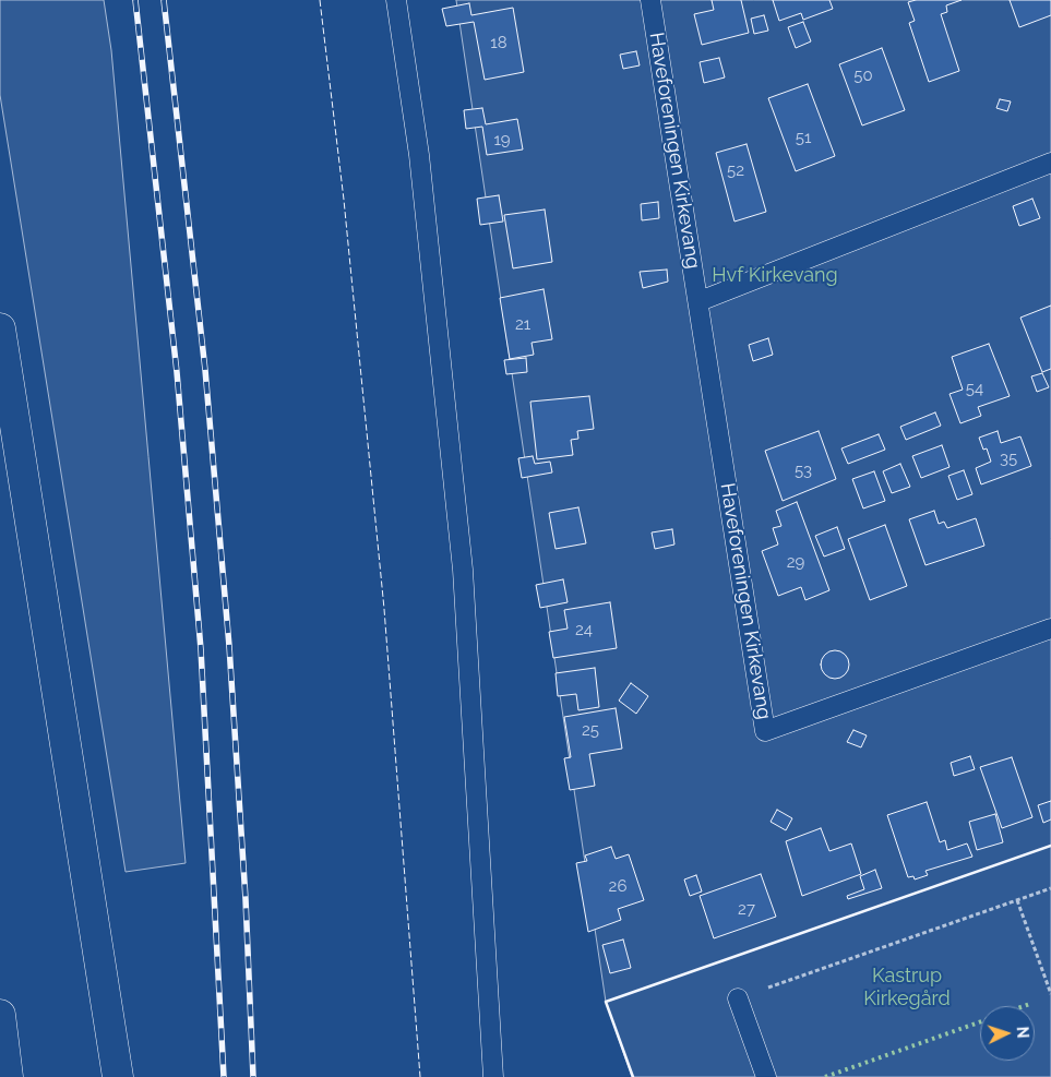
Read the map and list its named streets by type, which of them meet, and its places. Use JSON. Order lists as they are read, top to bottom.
{
  "streets": {
    "lane": ["Haveforeningen Kirkevang"]
  },
  "parks": ["Hvf Kirkevang", "Kastrup Kirkegård"],
  "house_numbers": [
    "18",
    "50",
    "51",
    "19",
    "52",
    "21",
    "54",
    "35",
    "53",
    "29",
    "24",
    "25",
    "26",
    "27"
  ],
  "north": "right"
}
